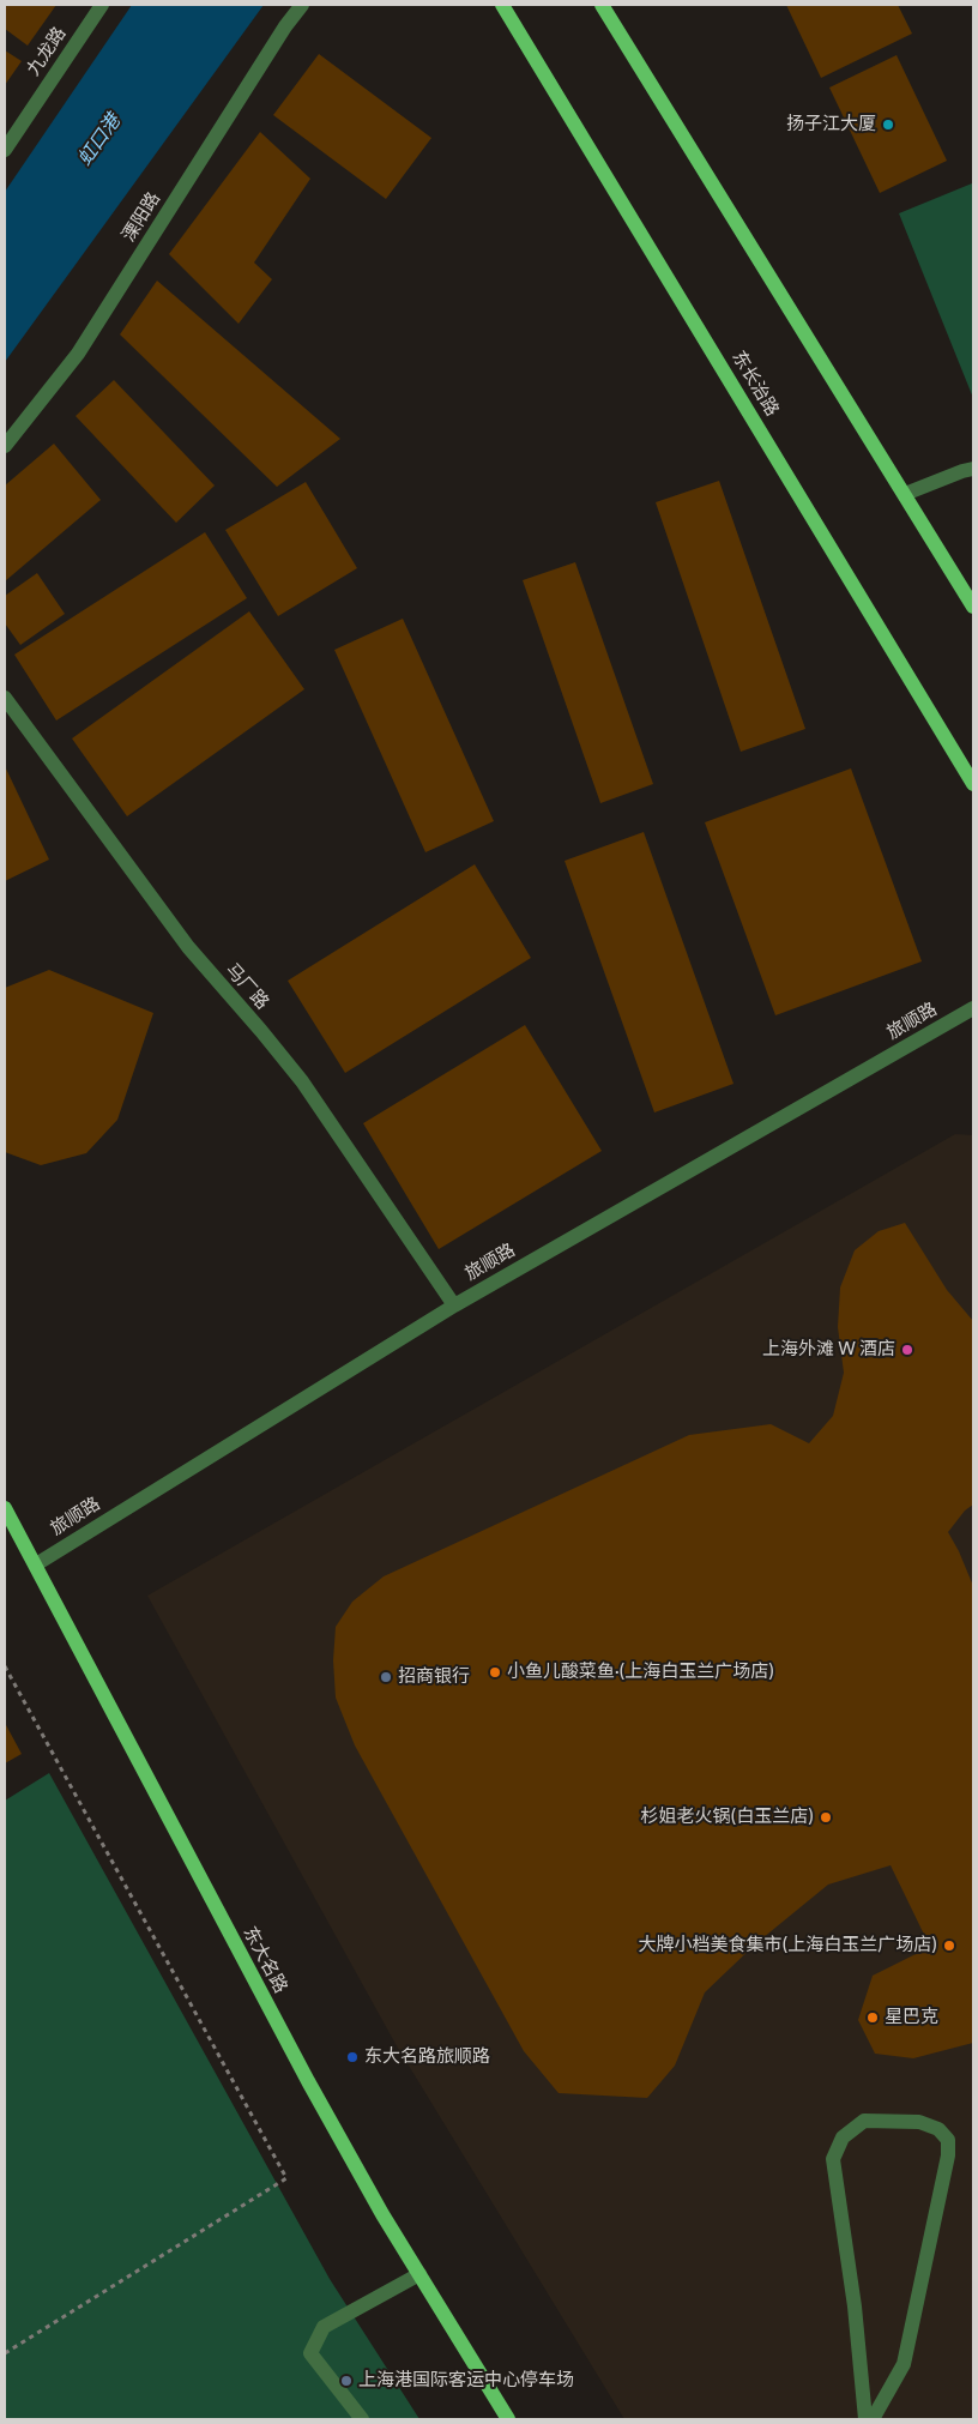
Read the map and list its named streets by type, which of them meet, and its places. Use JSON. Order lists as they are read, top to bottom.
{
  "streets": {
    "main road": ["东长治路", "东大名路"],
    "street": [
      "九龙路",
      "溧阳路",
      "马厂路",
      "旅顺路"
    ]
  },
  "crossings": [
    ["马厂路", "旅顺路"],
    ["旅顺路", "东大名路"]
  ],
  "water": ["虹口港"],
  "places": [
    "扬子江大厦",
    "上海外滩 W 酒店",
    "小鱼儿酸菜鱼·(上海白玉兰广场店)",
    "招商银行",
    "杉姐老火锅(白玉兰店)",
    "大牌小档美食集市(上海白玉兰广场店)",
    "星巴克",
    "东大名路旅顺路",
    "上海港国际客运中心停车场"
  ]
}
